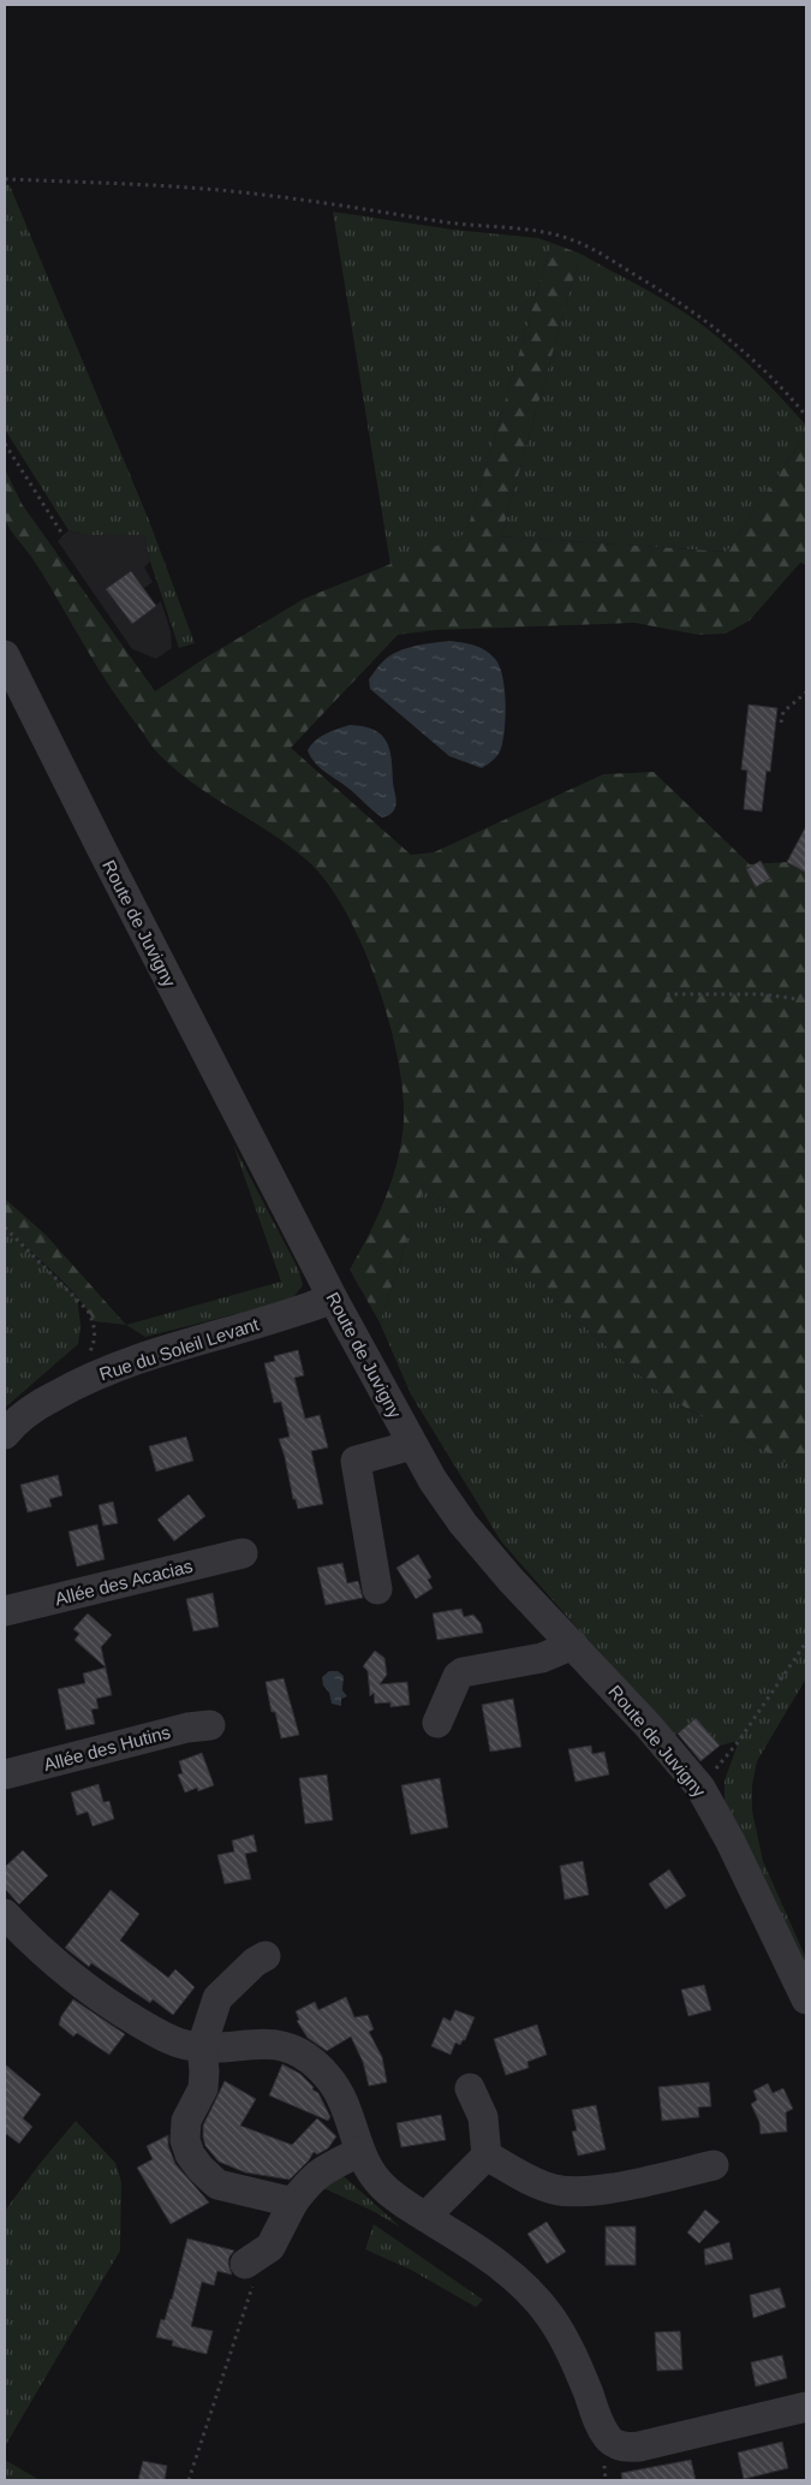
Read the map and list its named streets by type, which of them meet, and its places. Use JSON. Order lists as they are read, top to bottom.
{
  "streets": {
    "street": [
      "Route de Juvigny",
      "Rue du Soleil Levant",
      "Allée des Acacias",
      "Allée des Hutins"
    ]
  },
  "crossings": [
    ["Route de Juvigny", "Rue du Soleil Levant"]
  ]
}
